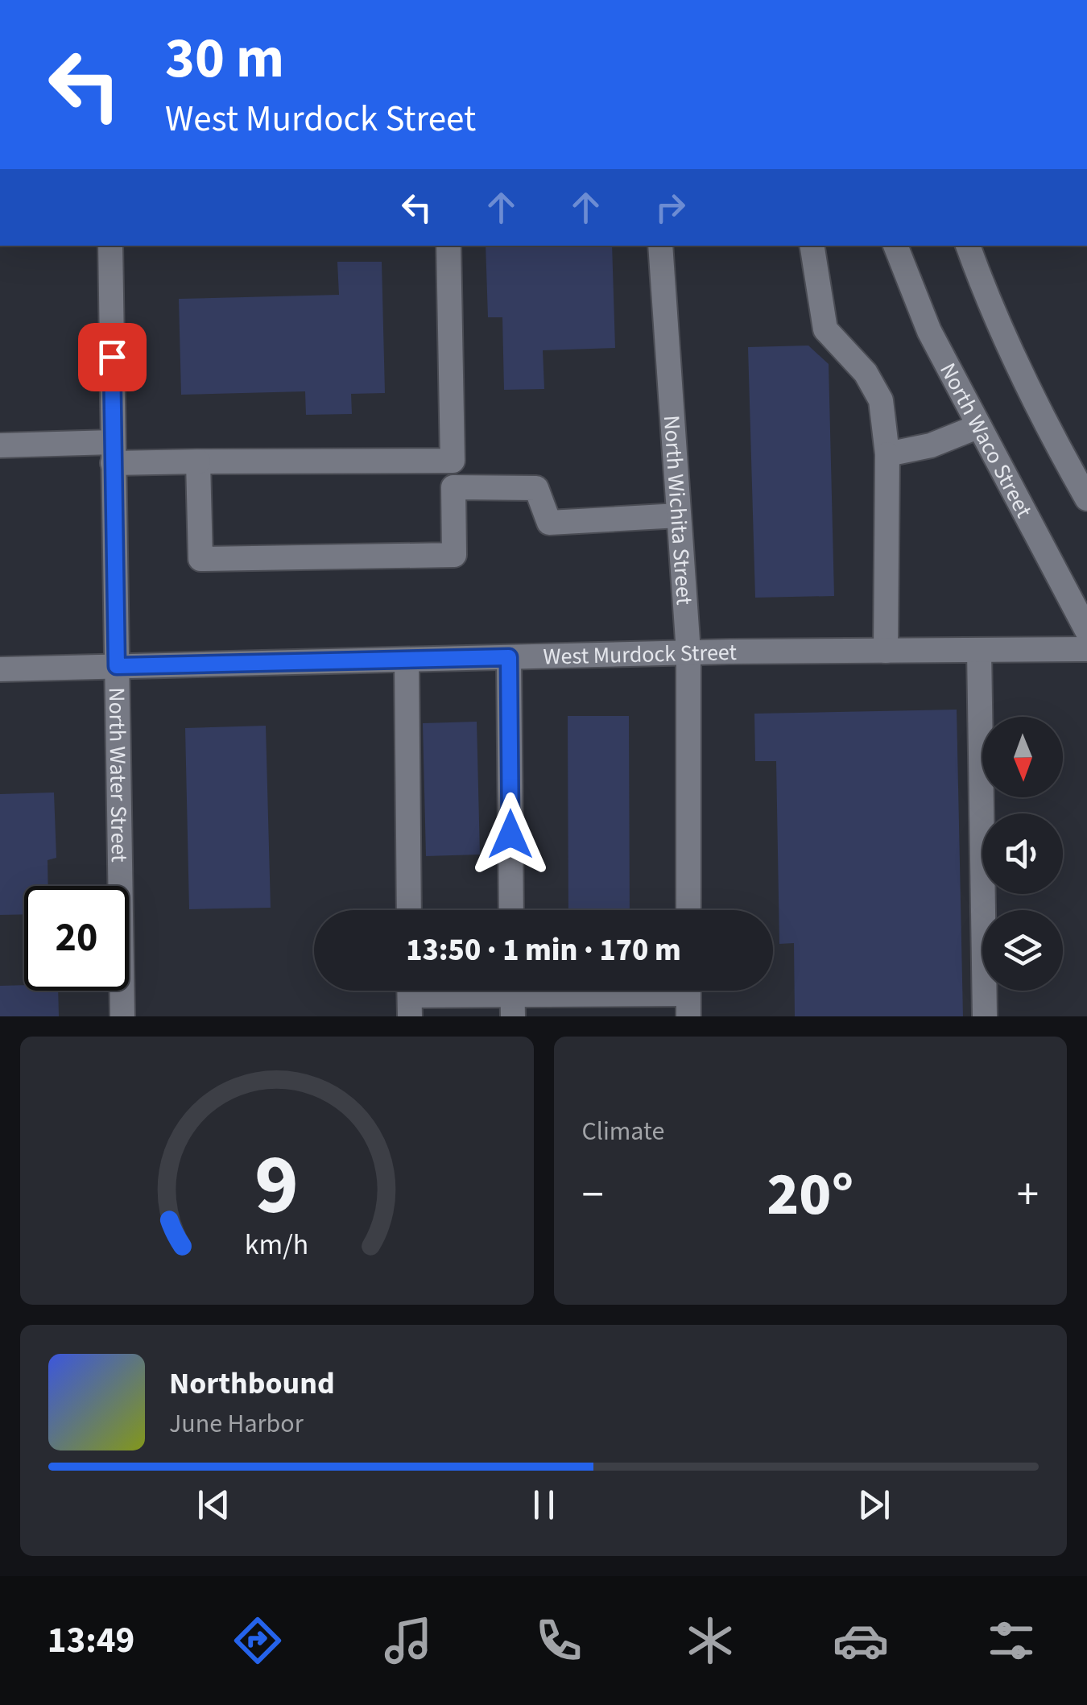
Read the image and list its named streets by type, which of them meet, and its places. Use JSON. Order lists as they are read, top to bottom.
{
  "streets": {
    "street": [
      "North Waco Street",
      "North Wichita Street",
      "West Murdock Street",
      "North Water Street"
    ]
  },
  "crossings": [
    ["North Wichita Street", "West Murdock Street"],
    ["West Murdock Street", "North Water Street"]
  ],
  "north": "bottom",
  "page": {
    "turn": ["30 m", "West Murdock Street"],
    "limit": "20",
    "trip": "13:50 · 1 min · 170 m",
    "tile": "Climate",
    "heat": ["−", "20°", "+"],
    "song": ["Northbound", "June Harbor"],
    "tabs": "13:49",
    "gauge": ["9", "km/h"]
  }
}
